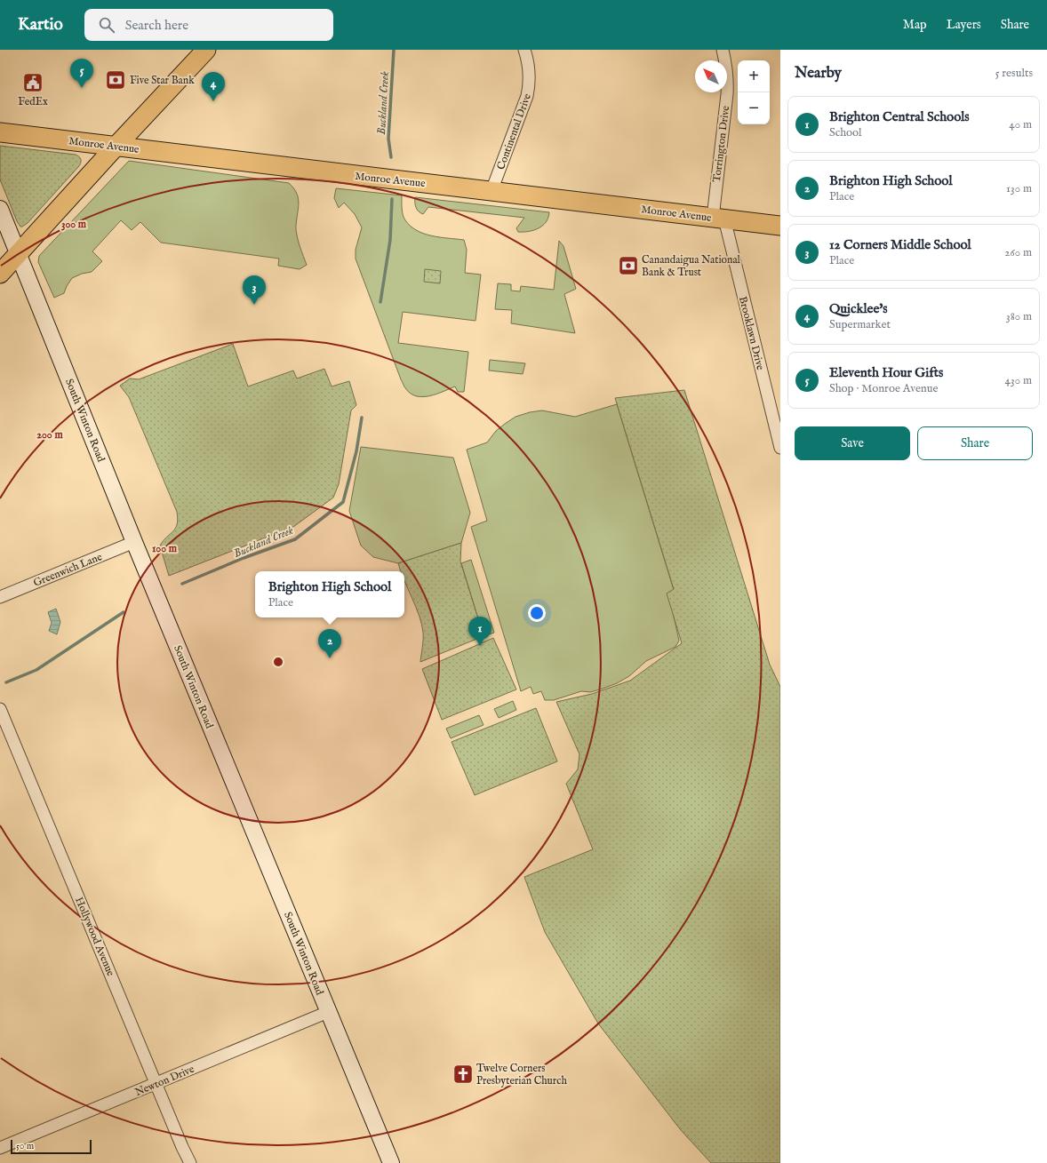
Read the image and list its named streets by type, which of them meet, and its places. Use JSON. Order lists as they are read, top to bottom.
{
  "streets": {
    "main road": ["Monroe Avenue", "South Winton Road"],
    "street": [
      "Continental Drive",
      "Torrington Drive",
      "Brooklawn Drive",
      "Greenwich Lane",
      "Hollywood Avenue",
      "Newton Drive"
    ]
  },
  "crossings": [
    ["Continental Drive", "Monroe Avenue"],
    ["Torrington Drive", "Monroe Avenue"],
    ["Torrington Drive", "Brooklawn Drive"],
    ["Monroe Avenue", "Brooklawn Drive"],
    ["South Winton Road", "Greenwich Lane"],
    ["South Winton Road", "Newton Drive"],
    ["Hollywood Avenue", "Newton Drive"]
  ],
  "water": ["Buckland Creek"],
  "places": {
    "bank": ["Five Star Bank", "Canandaigua National Bank & Trust"],
    "public building": ["FedEx"],
    "church": ["Twelve Corners Presbyterian Church"]
  },
  "scale_bar": "50 m",
  "north": "top left",
  "page": {
    "header": "Kartio",
    "search": "Search here",
    "nav": ["Map", "Layers", "Share"],
    "heading": ["Nearby", "5 results"],
    "pins": [
      "5",
      "4",
      "3",
      "1",
      "2"
    ],
    "map_buttons": ["+", "−"],
    "list": [
      {
        "mark": "1",
        "name": "Brighton Central Schools",
        "note": "School",
        "value": "40 m"
      },
      {
        "mark": "2",
        "name": "Brighton High School",
        "note": "Place",
        "value": "130 m"
      },
      {
        "mark": "3",
        "name": "12 Corners Middle School",
        "note": "Place",
        "value": "260 m"
      },
      {
        "mark": "4",
        "name": "Quicklee's",
        "note": "Supermarket",
        "value": "380 m"
      },
      {
        "mark": "5",
        "name": "Eleventh Hour Gifts",
        "note": "Shop · Monroe Avenue",
        "value": "430 m"
      }
    ],
    "buttons": ["Save", "Share"],
    "popup": ["Brighton High School", "Place"],
    "scale": "50 m"
  },
  "rings": ["300 m", "200 m", "100 m"]
}
